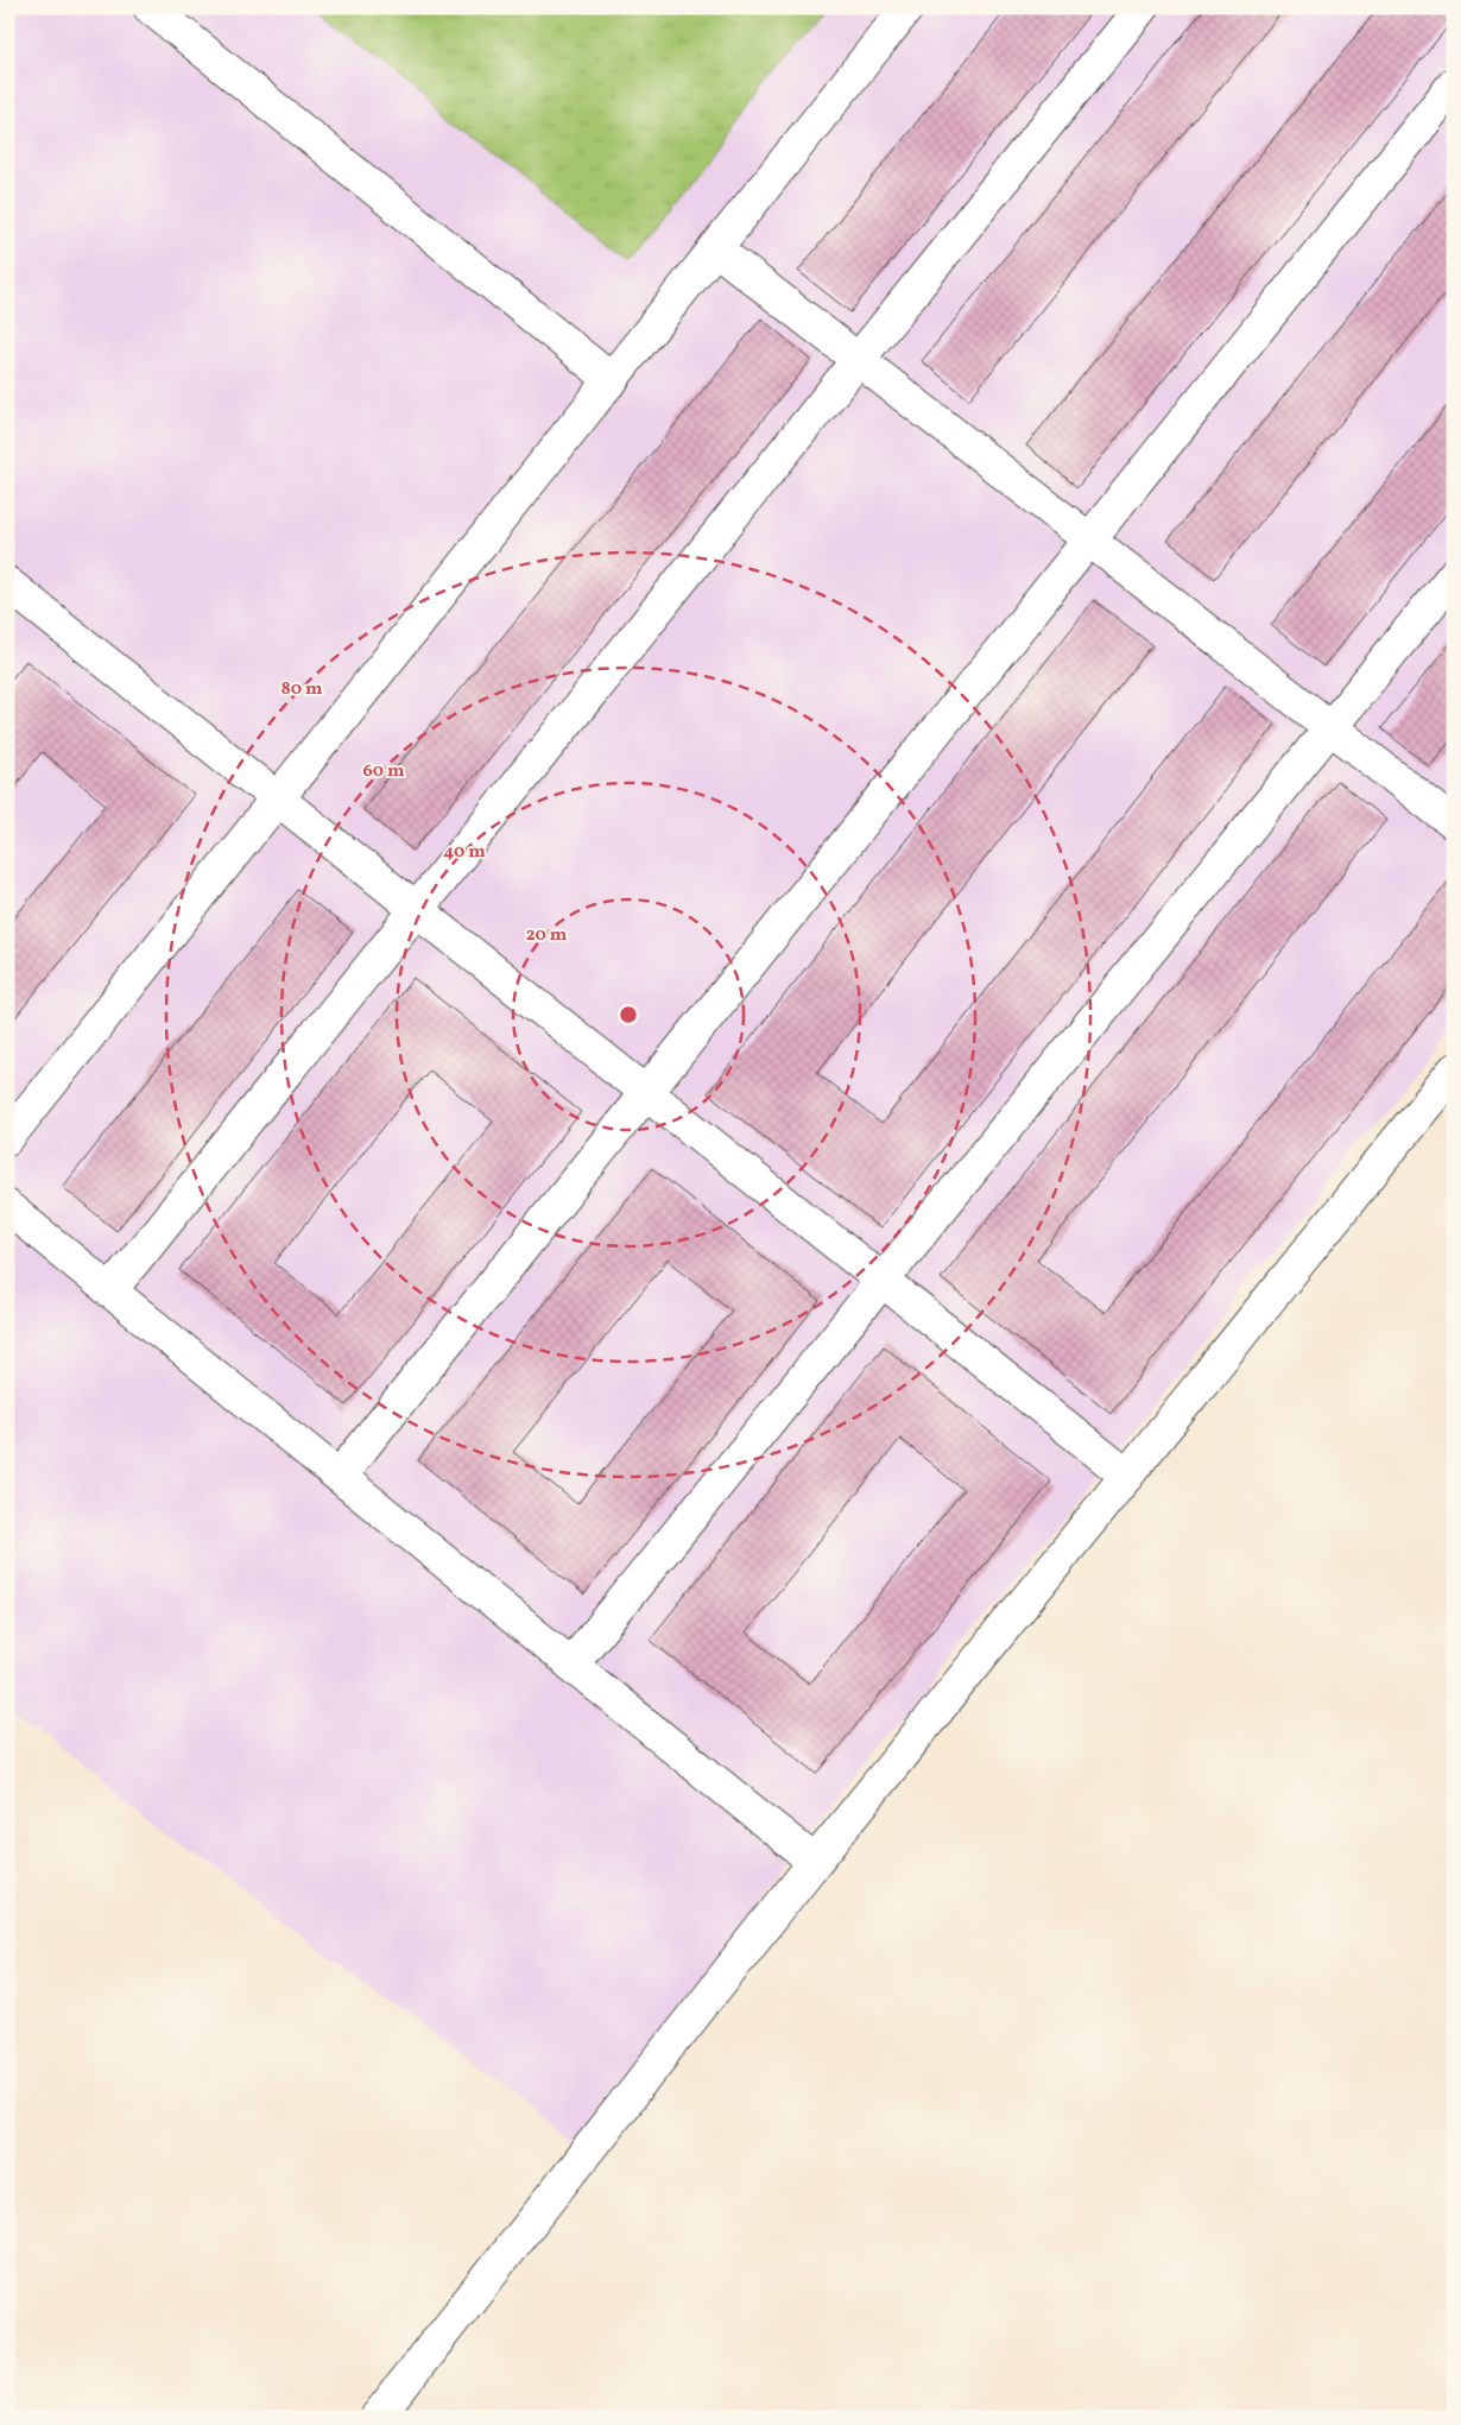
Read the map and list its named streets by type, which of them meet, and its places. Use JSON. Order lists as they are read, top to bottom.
{
  "rings": [
    "80 m",
    "60 m",
    "40 m",
    "20 m"
  ]
}
